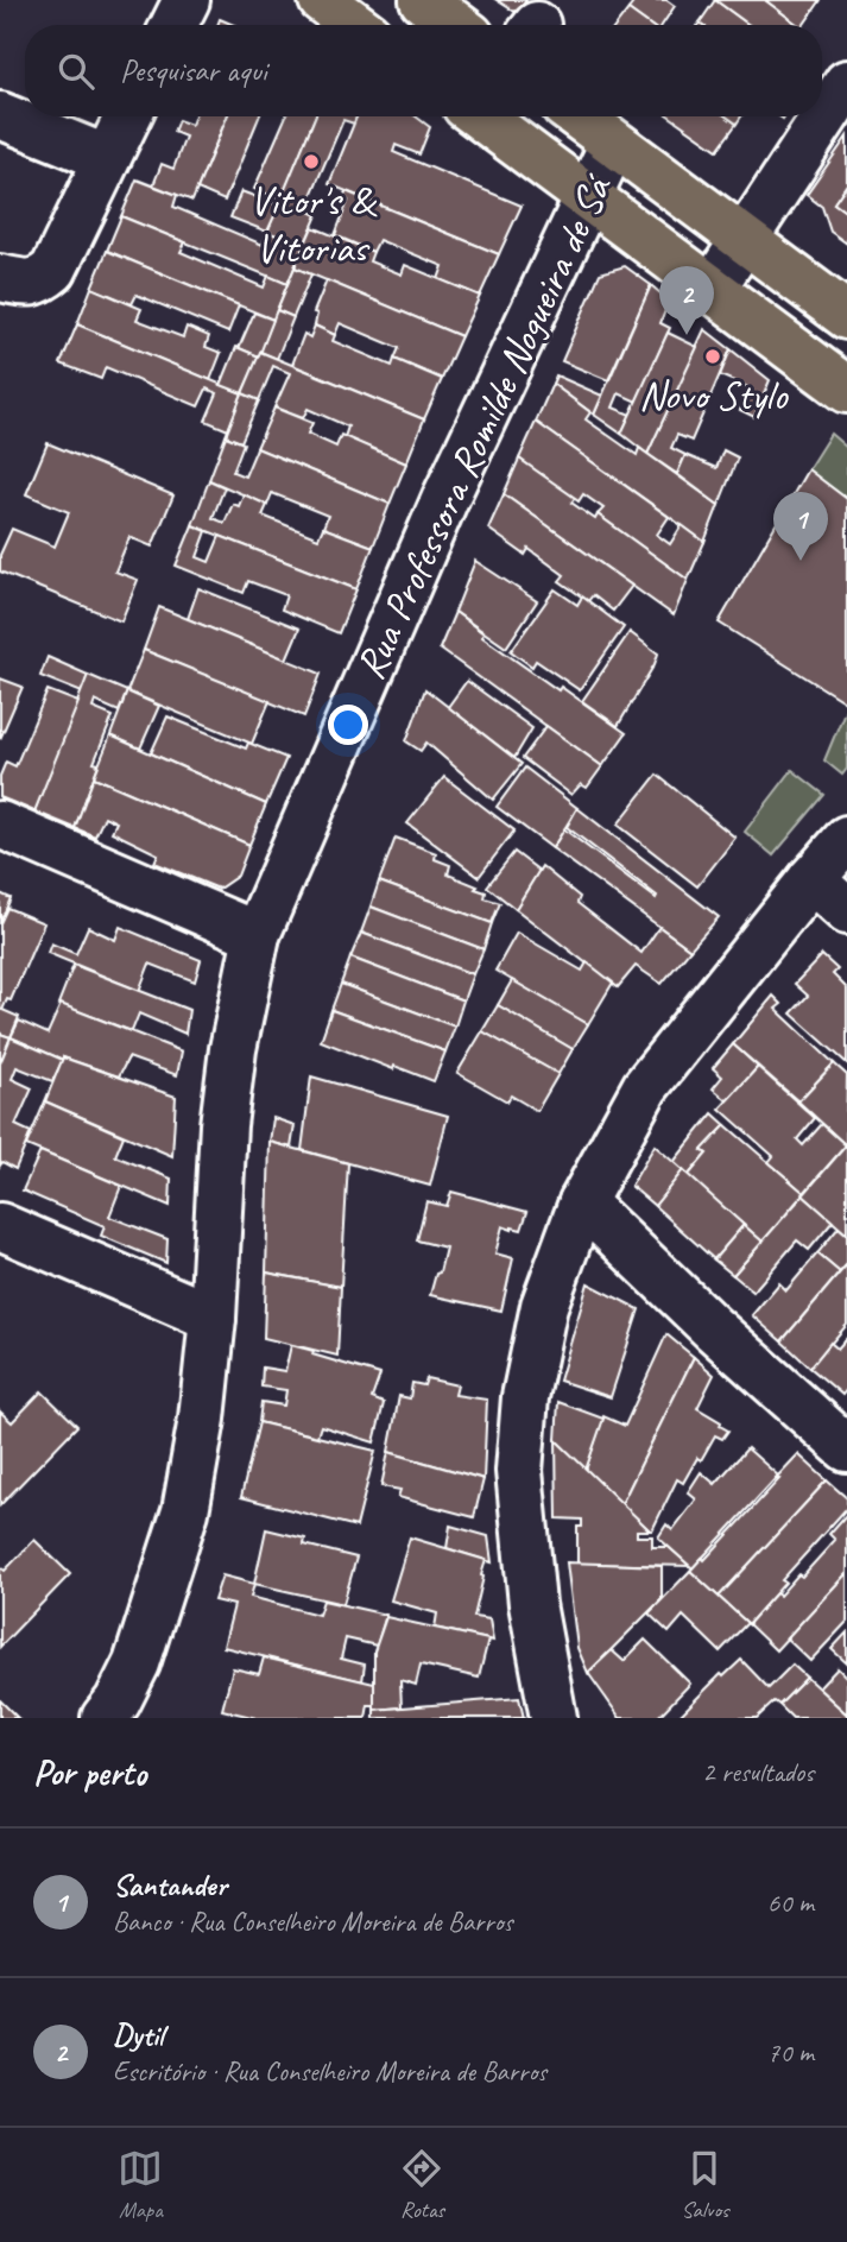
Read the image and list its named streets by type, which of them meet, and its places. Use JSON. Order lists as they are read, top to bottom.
{
  "streets": {
    "street": ["Rua Professora Romilde Nogueira de Sá"]
  },
  "places": ["Vitor's & Vitorias", "Novo Stylo"],
  "page": {
    "search": "Pesquisar aqui",
    "pins": ["2", "1"],
    "heading": ["Por perto", "2 resultados"],
    "list": [
      {
        "mark": "1",
        "name": "Santander",
        "note": "Banco · Rua Conselheiro Moreira de Barros",
        "value": "60 m"
      },
      {
        "mark": "2",
        "name": "Dytil",
        "note": "Escritório · Rua Conselheiro Moreira de Barros",
        "value": "70 m"
      }
    ],
    "nav": ["Mapa", "Rotas", "Salvos"]
  }
}
